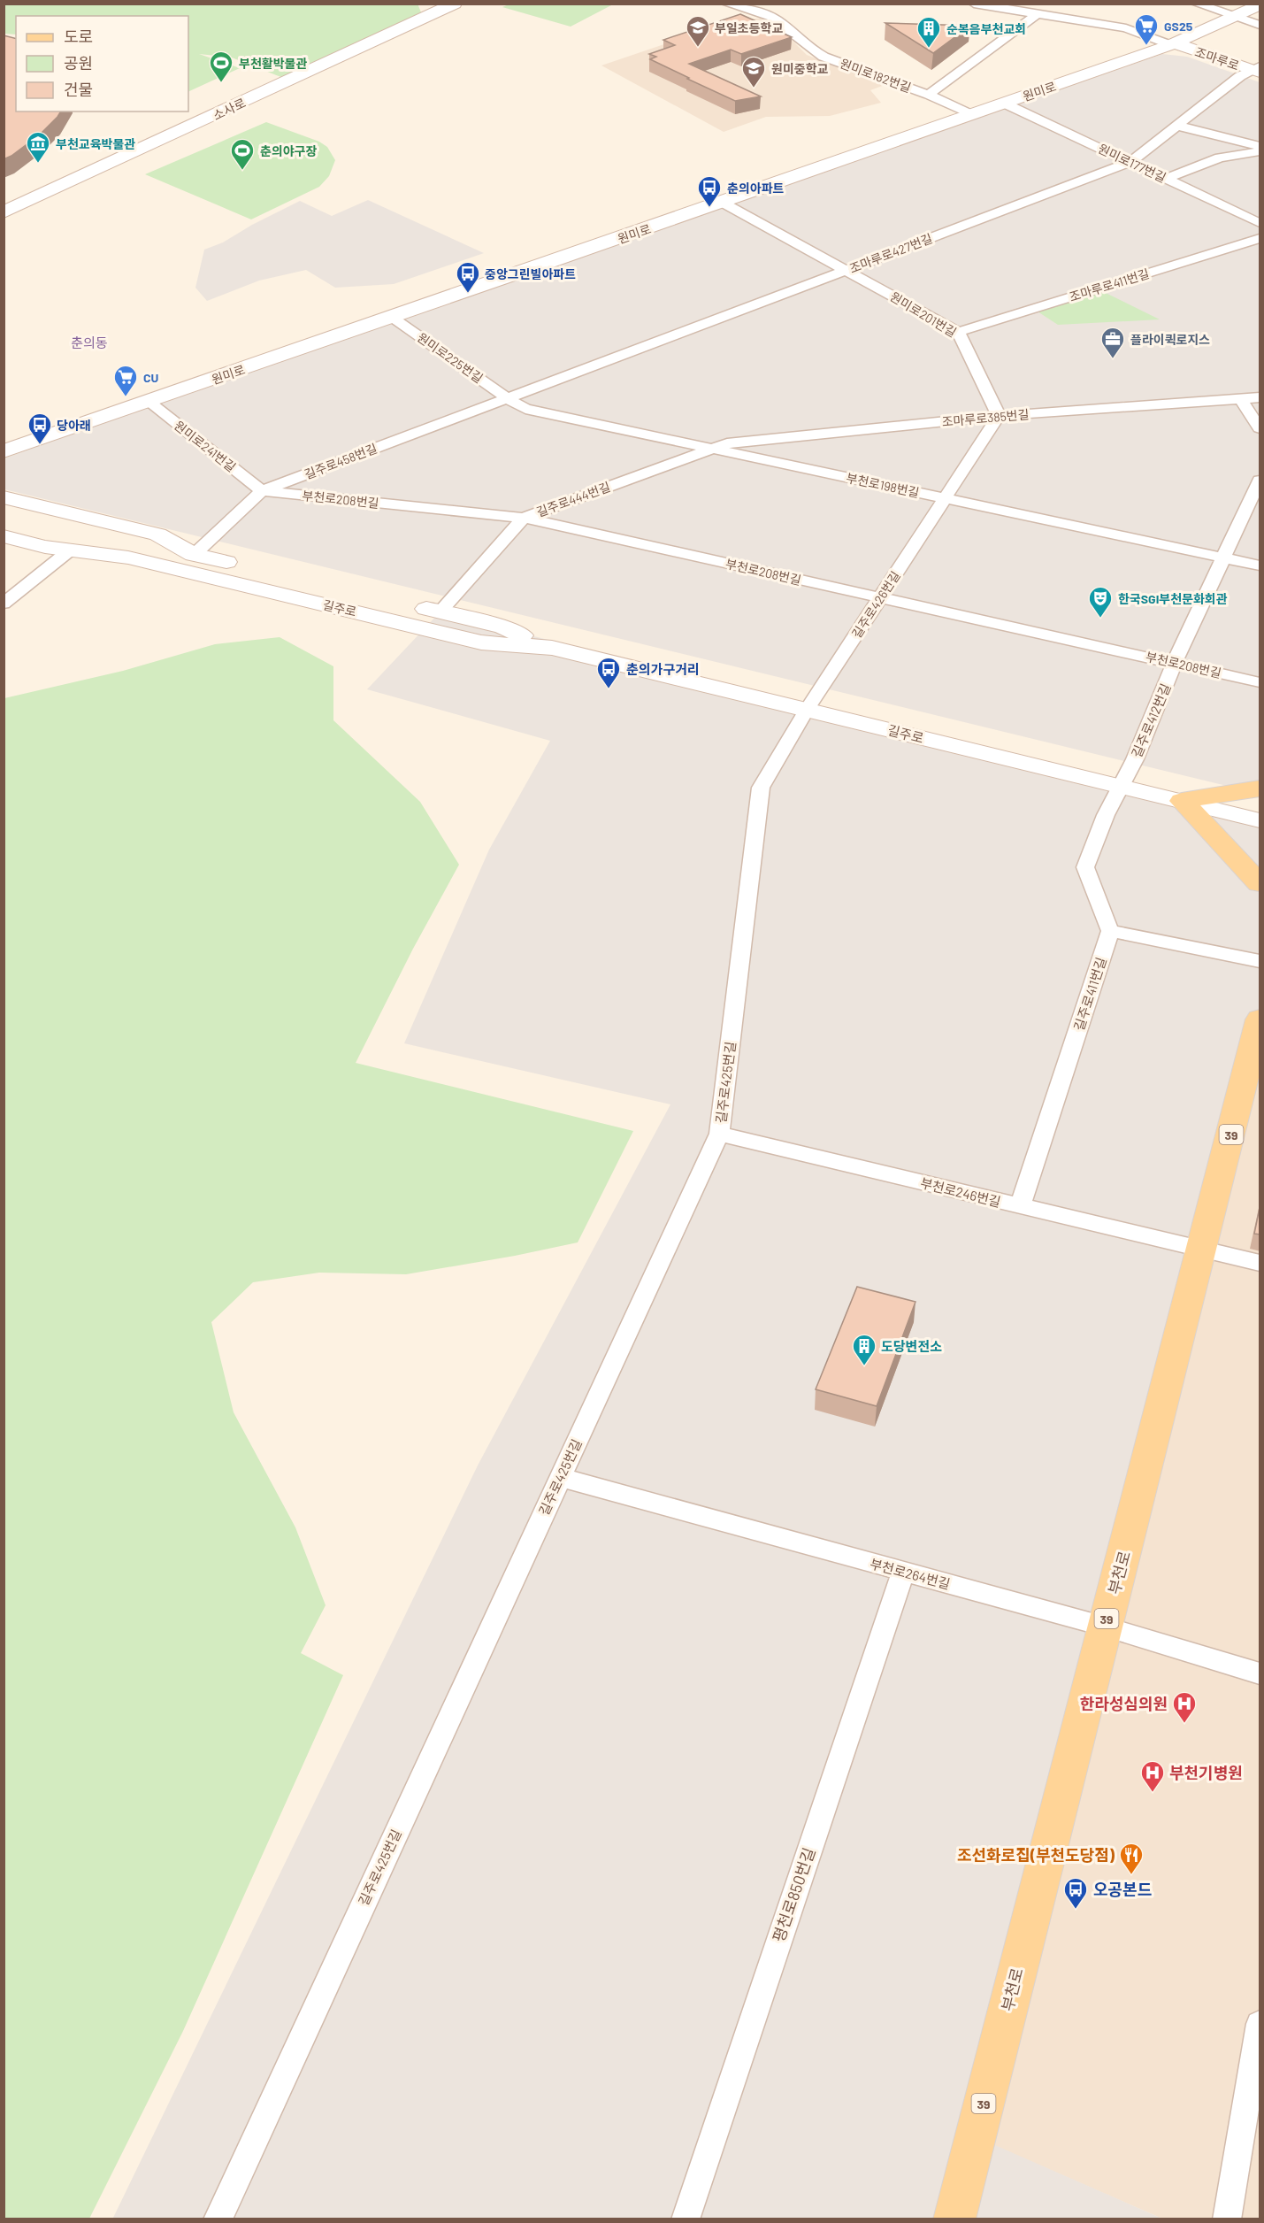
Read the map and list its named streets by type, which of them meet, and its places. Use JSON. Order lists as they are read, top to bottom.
{
  "streets": {
    "main road": ["39", "부천로"],
    "street": [
      "조마루로",
      "원미로182번길",
      "원미로",
      "소사로",
      "원미로177번길",
      "조마루로427번길",
      "조마루로411번길",
      "원미로201번길",
      "원미로225번길",
      "조마루로385번길",
      "원미로241번길",
      "길주로458번길",
      "부천로198번길",
      "부천로208번길",
      "길주로444번길",
      "길주로426번길",
      "길주로",
      "길주로412번길",
      "길주로411번길",
      "길주로425번길",
      "부천로246번길",
      "부천로264번길",
      "평천로850번길"
    ]
  },
  "crossings": [
    ["조마루로", "원미로"],
    ["조마루로", "조마루로427번길"],
    ["원미로182번길", "원미로"],
    ["원미로", "원미로177번길"],
    ["원미로", "원미로201번길"],
    ["원미로", "원미로225번길"],
    ["원미로", "원미로241번길"],
    ["원미로177번길", "조마루로427번길"],
    ["조마루로427번길", "원미로201번길"],
    ["조마루로427번길", "원미로225번길"],
    ["조마루로427번길", "길주로458번길"],
    ["조마루로427번길", "부천로198번길"],
    ["조마루로411번길", "원미로201번길"],
    ["원미로201번길", "조마루로385번길"],
    ["원미로225번길", "길주로458번길"],
    ["원미로225번길", "부천로198번길"],
    ["조마루로385번길", "부천로198번길"],
    ["조마루로385번길", "길주로444번길"],
    ["원미로241번길", "길주로458번길"],
    ["원미로241번길", "부천로208번길"],
    ["길주로458번길", "부천로198번길"],
    ["길주로458번길", "부천로208번길"],
    ["길주로458번길", "길주로"],
    ["부천로198번길", "길주로444번길"],
    ["부천로198번길", "길주로426번길"],
    ["부천로198번길", "길주로412번길"],
    ["부천로208번길", "길주로444번길"],
    ["부천로208번길", "길주로426번길"],
    ["부천로208번길", "길주로412번길"],
    ["길주로444번길", "길주로"],
    ["길주로426번길", "길주로"],
    ["길주로426번길", "길주로425번길"],
    ["길주로", "길주로412번길"],
    ["길주로", "길주로425번길"],
    ["길주로411번길", "부천로246번길"],
    ["길주로425번길", "부천로246번길"],
    ["길주로425번길", "부천로264번길"],
    ["부천로246번길", "부천로"],
    ["부천로", "부천로264번길"],
    ["부천로264번길", "평천로850번길"]
  ],
  "districts": ["춘의동"],
  "places": {
    "supermarket": ["GS25", "CU"],
    "school or university": ["부일초등학교", "원미중학교"],
    "building": ["순복음부천교회", "도당변전소"],
    "sports": ["부천활박물관", "춘의야구장"],
    "museum": ["부천교육박물관"],
    "bus stop": [
      "춘의아파트",
      "중앙그린빌아파트",
      "당아래",
      "춘의가구거리",
      "오공본드"
    ],
    "office": ["플라이퀵로지스"],
    "theatre": ["한국SGI부천문화회관"],
    "hospital": ["한라성심의원", "부천기병원"],
    "restaurant": ["조선화로집(부천도당점)"]
  },
  "legend": ["도로", "공원", "건물"]
}
